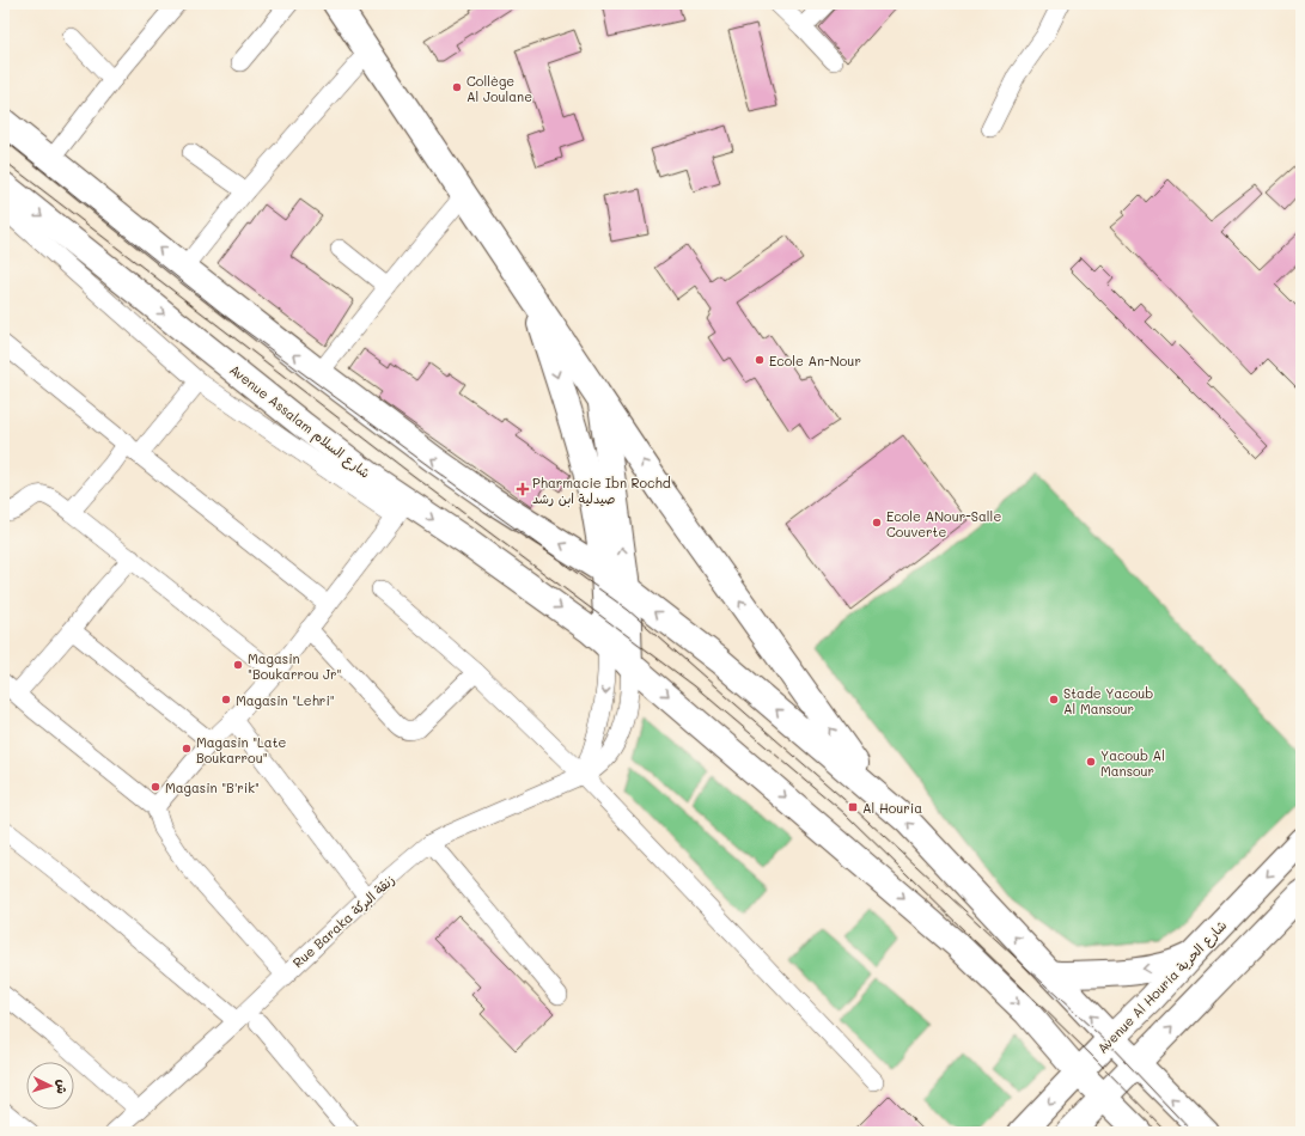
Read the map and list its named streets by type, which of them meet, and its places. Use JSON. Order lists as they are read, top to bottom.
{
  "streets": {
    "main road": ["Avenue Assalam شارع السلام", "Avenue Al Houria شارع الحرية"],
    "street": ["Rue Baraka زنقة البركة"]
  },
  "crossings": [
    ["Avenue Assalam شارع السلام", "Rue Baraka زنقة البركة"],
    ["Avenue Assalam شارع السلام", "Avenue Al Houria شارع الحرية"]
  ],
  "places": {
    "other": [
      "Collège Al Joulane",
      "Ecole An-Nour",
      "Ecole ANour-Salle Couverte",
      "Magasin \"Boukarrou Jr\"",
      "Magasin \"Lehri\"",
      "Stade Yacoub Al Mansour",
      "Magasin \"Late Boukarrou\"",
      "Yacoub Al Mansour",
      "Magasin \"B'rik\""
    ],
    "health": ["Pharmacie Ibn Rochd صيدلية ابن رشد"],
    "transit": ["Al Houria"]
  },
  "north": "right"
}
